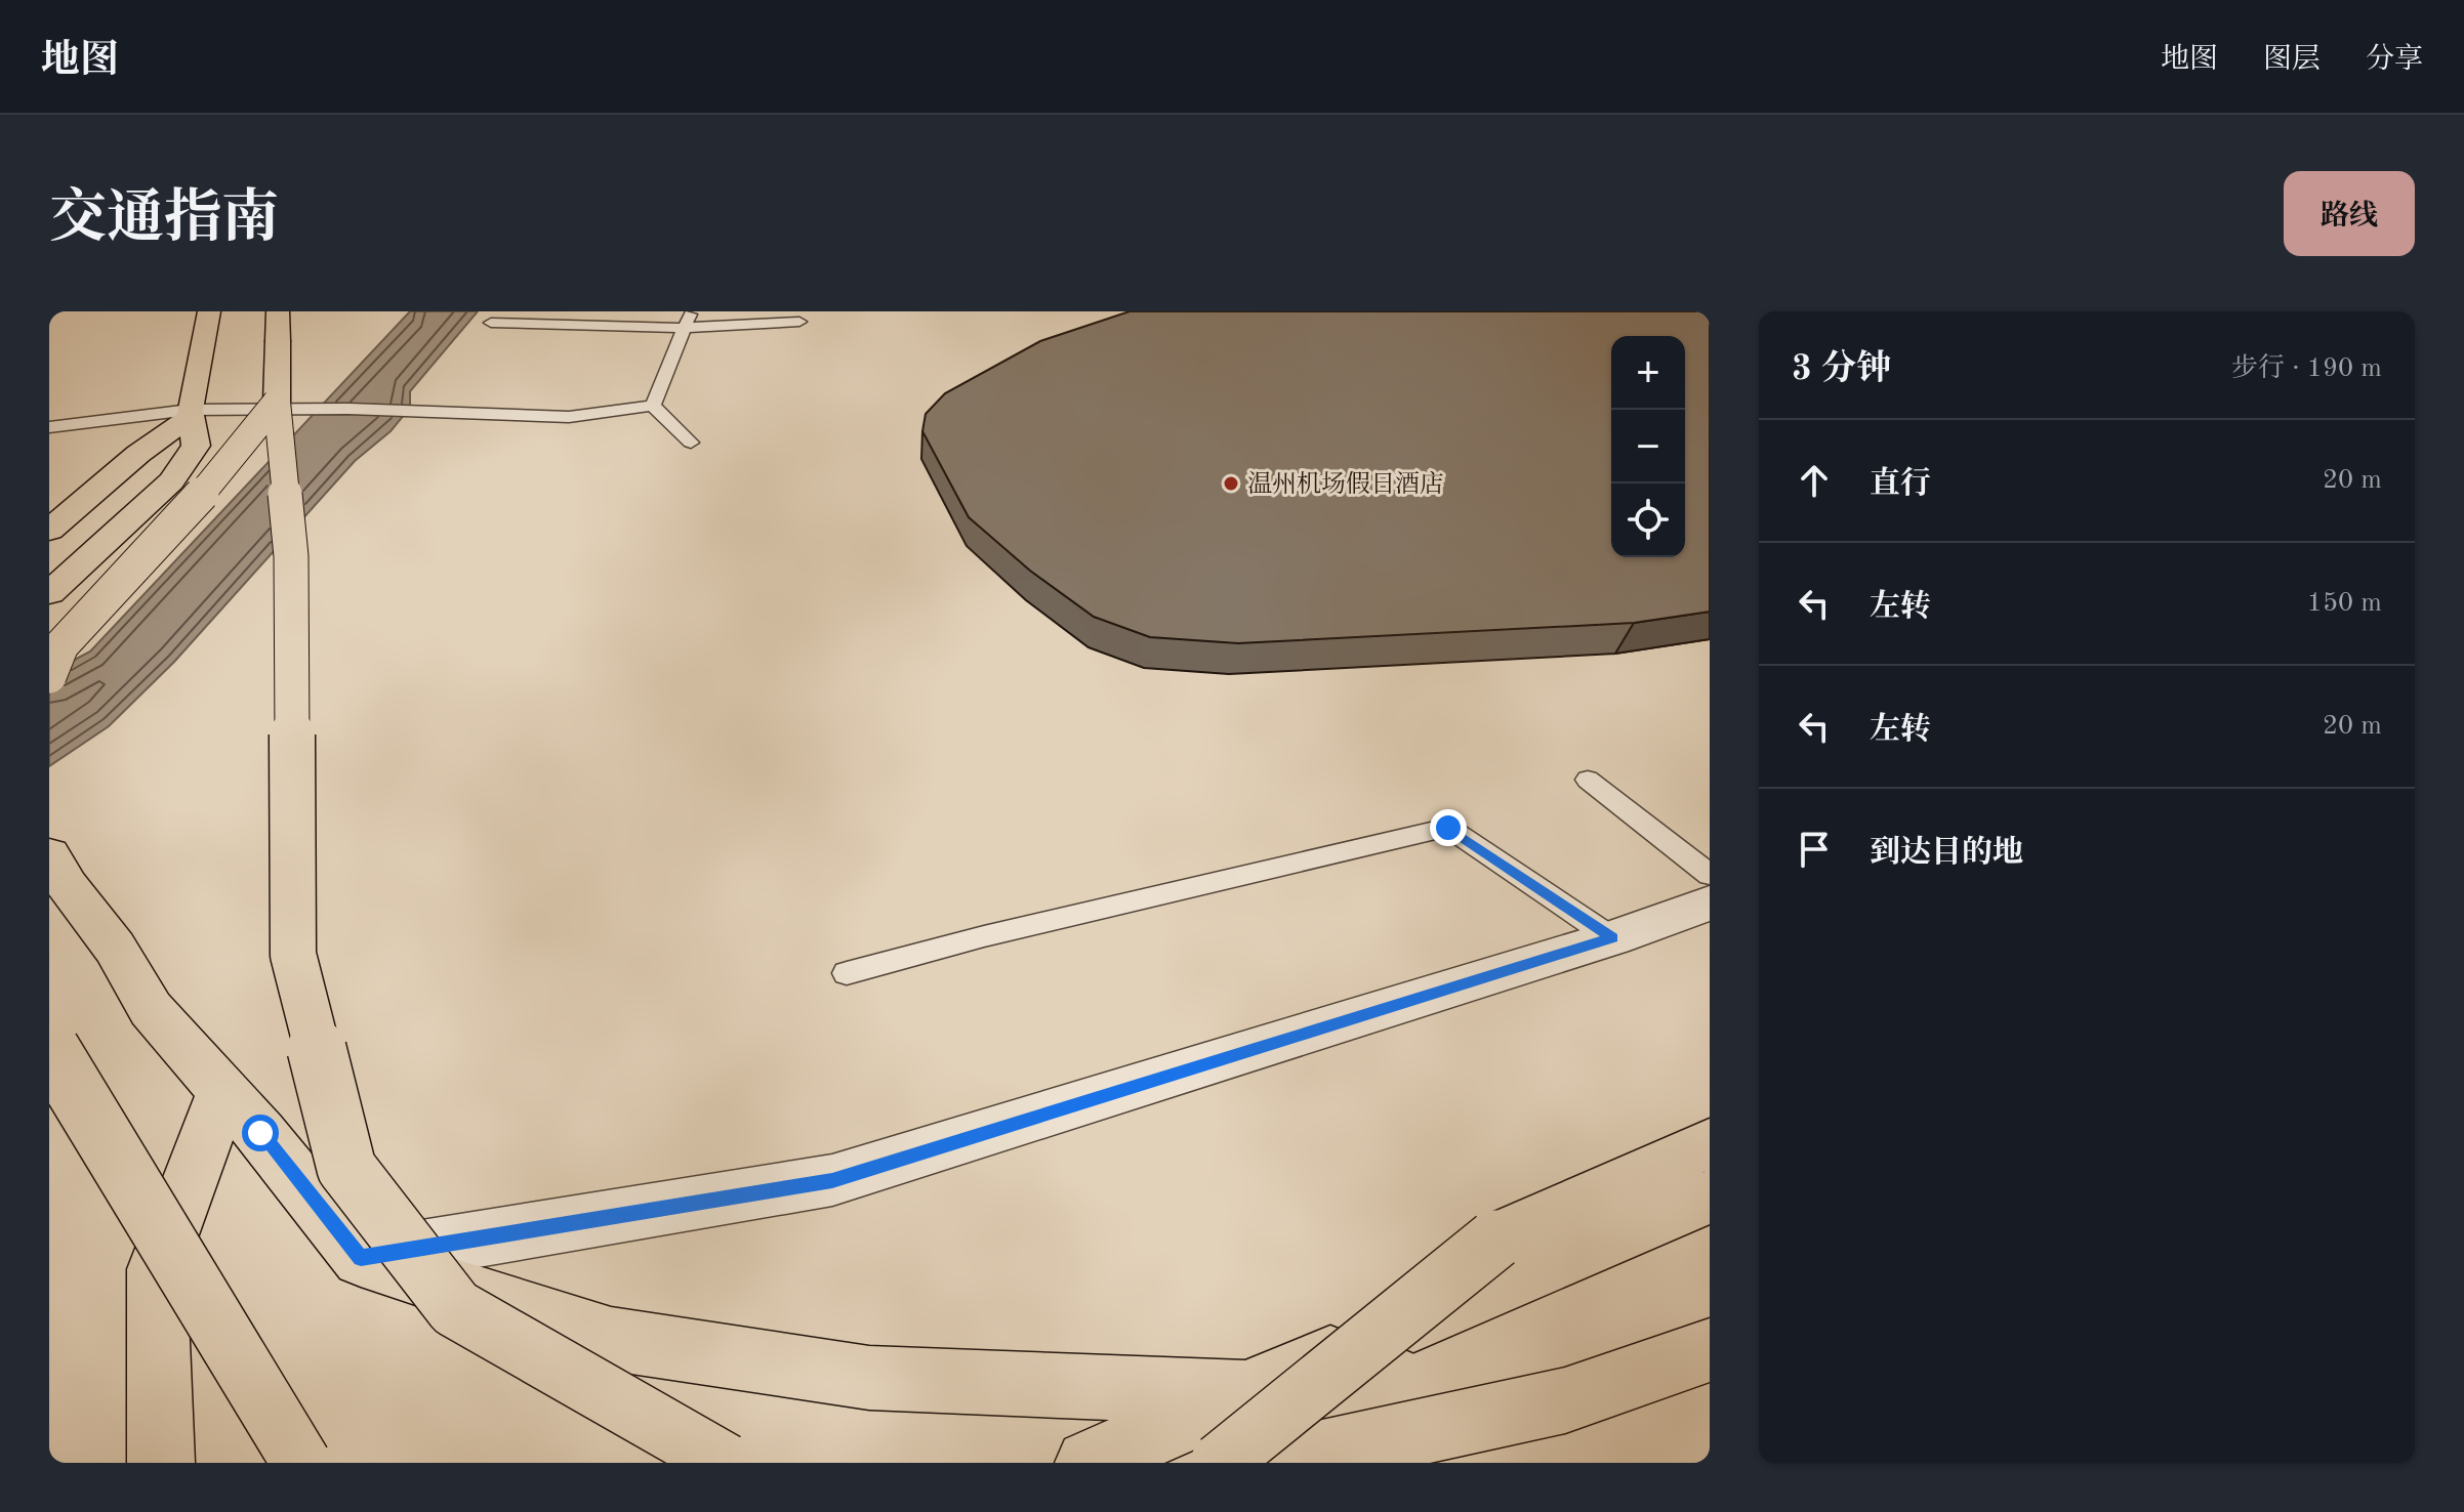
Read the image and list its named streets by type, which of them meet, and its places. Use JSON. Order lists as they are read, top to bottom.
{
  "places": ["温州机场假日酒店"],
  "page": {
    "header": "地图",
    "nav": ["地图", "图层", "分享"],
    "title": "交通指南",
    "buttons": "路线",
    "heading": ["3 分钟", "步行 · 190 m"],
    "map_buttons": ["+", "−"],
    "list": [
      ["直行", "20 m"],
      ["左转", "150 m"],
      ["左转", "20 m"],
      "到达目的地"
    ]
  }
}
